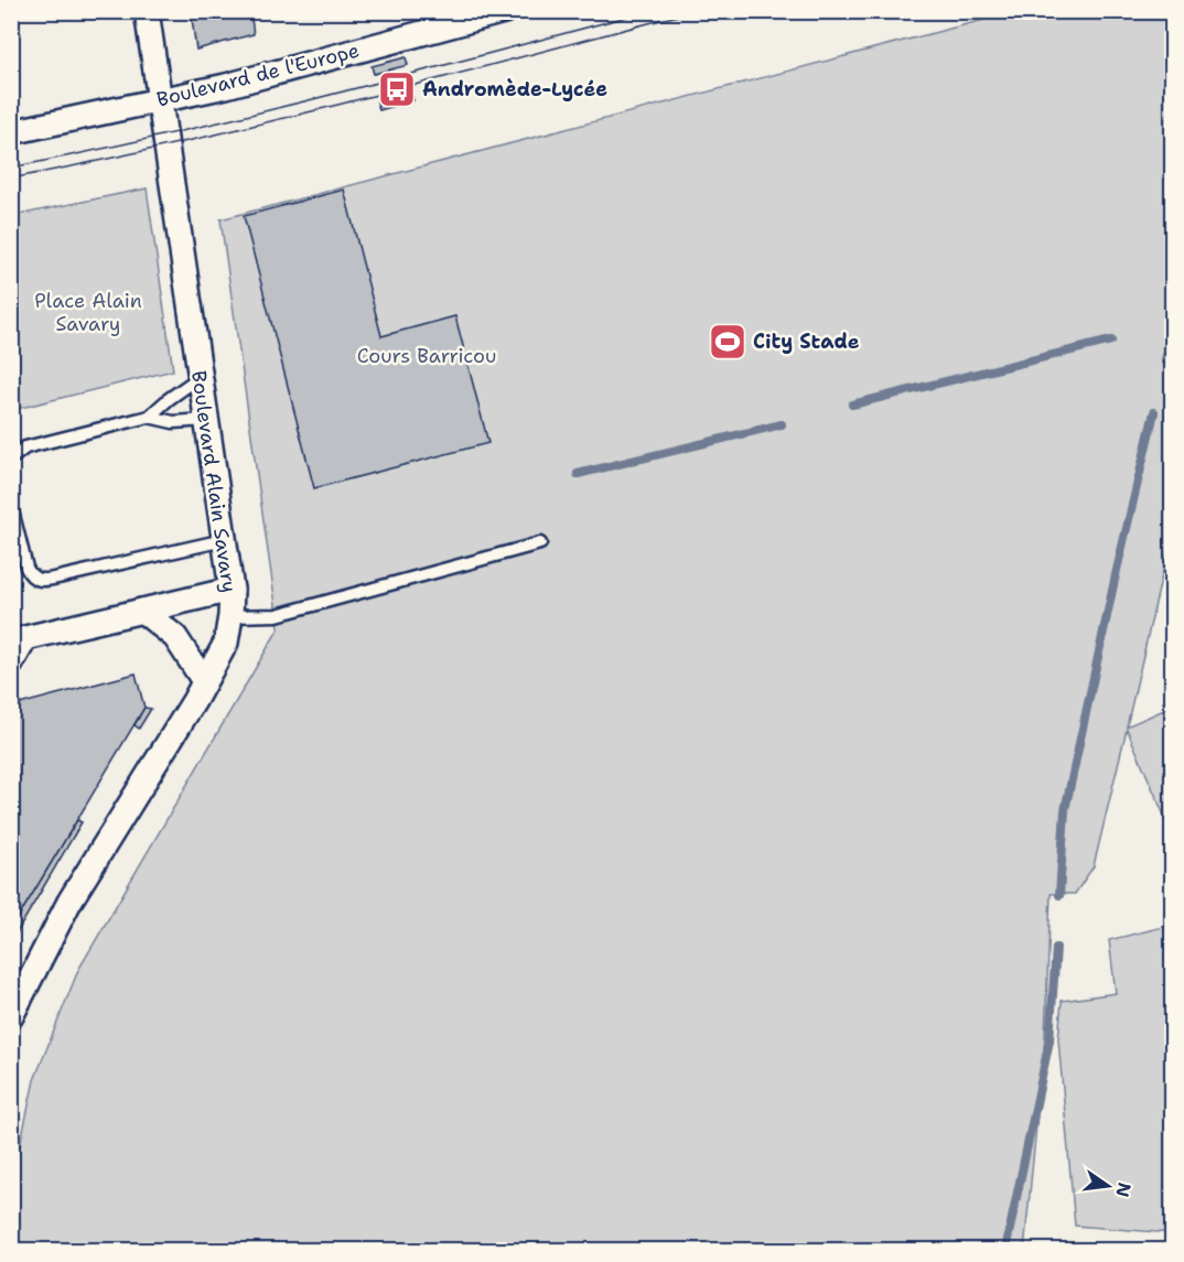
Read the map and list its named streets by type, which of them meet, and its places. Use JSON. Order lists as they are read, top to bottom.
{
  "streets": {
    "street": ["Boulevard de l'Europe", "Boulevard Alain Savary"]
  },
  "crossings": [
    ["Boulevard de l'Europe", "Boulevard Alain Savary"]
  ],
  "parks": ["Place Alain Savary", "Cours Barricou"],
  "places": {
    "bus stop": ["Andromède-Lycée"],
    "sports": ["City Stade"]
  },
  "north": "right"
}
